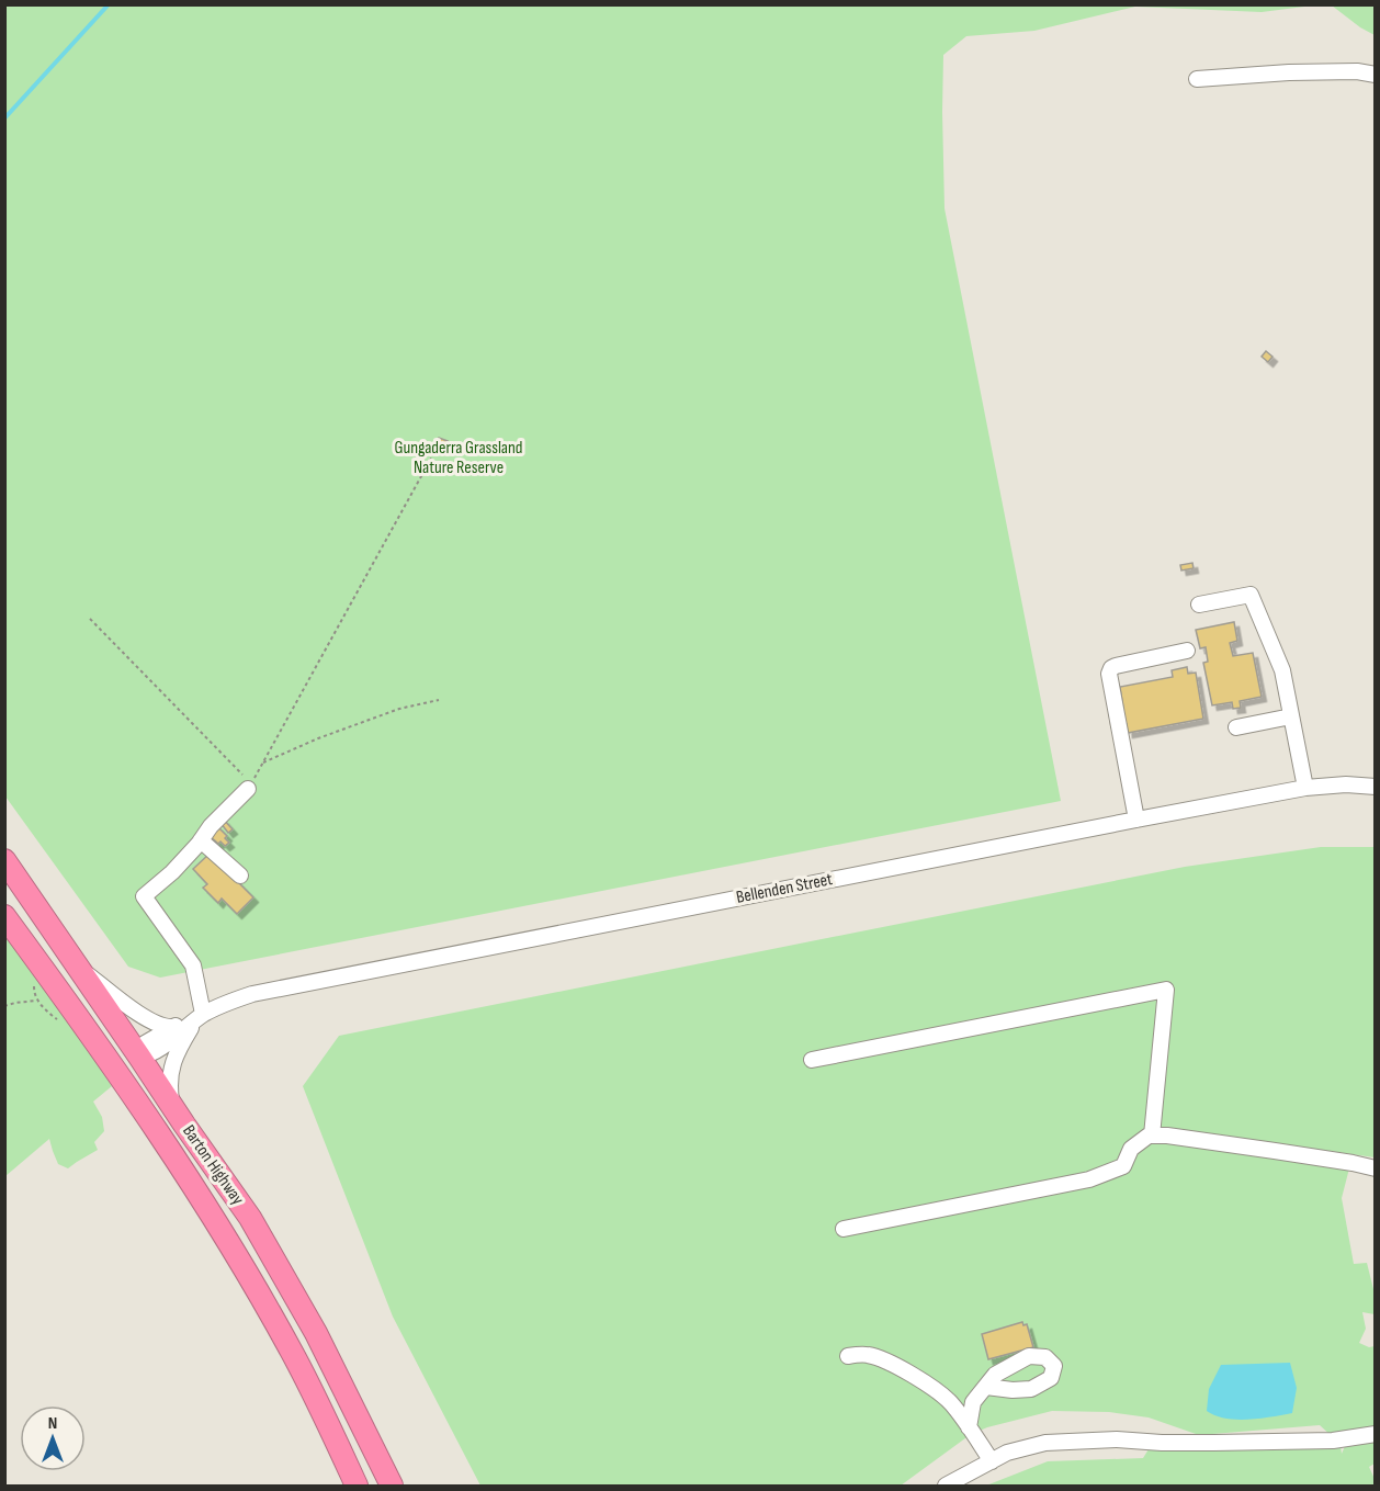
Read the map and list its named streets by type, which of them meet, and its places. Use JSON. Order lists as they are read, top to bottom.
{
  "streets": {
    "highway": ["Barton Highway"],
    "street": ["Bellenden Street"]
  },
  "crossings": [
    ["Bellenden Street", "Barton Highway"]
  ],
  "parks": ["Gungaderra Grassland Nature Reserve"],
  "north": "top"
}
